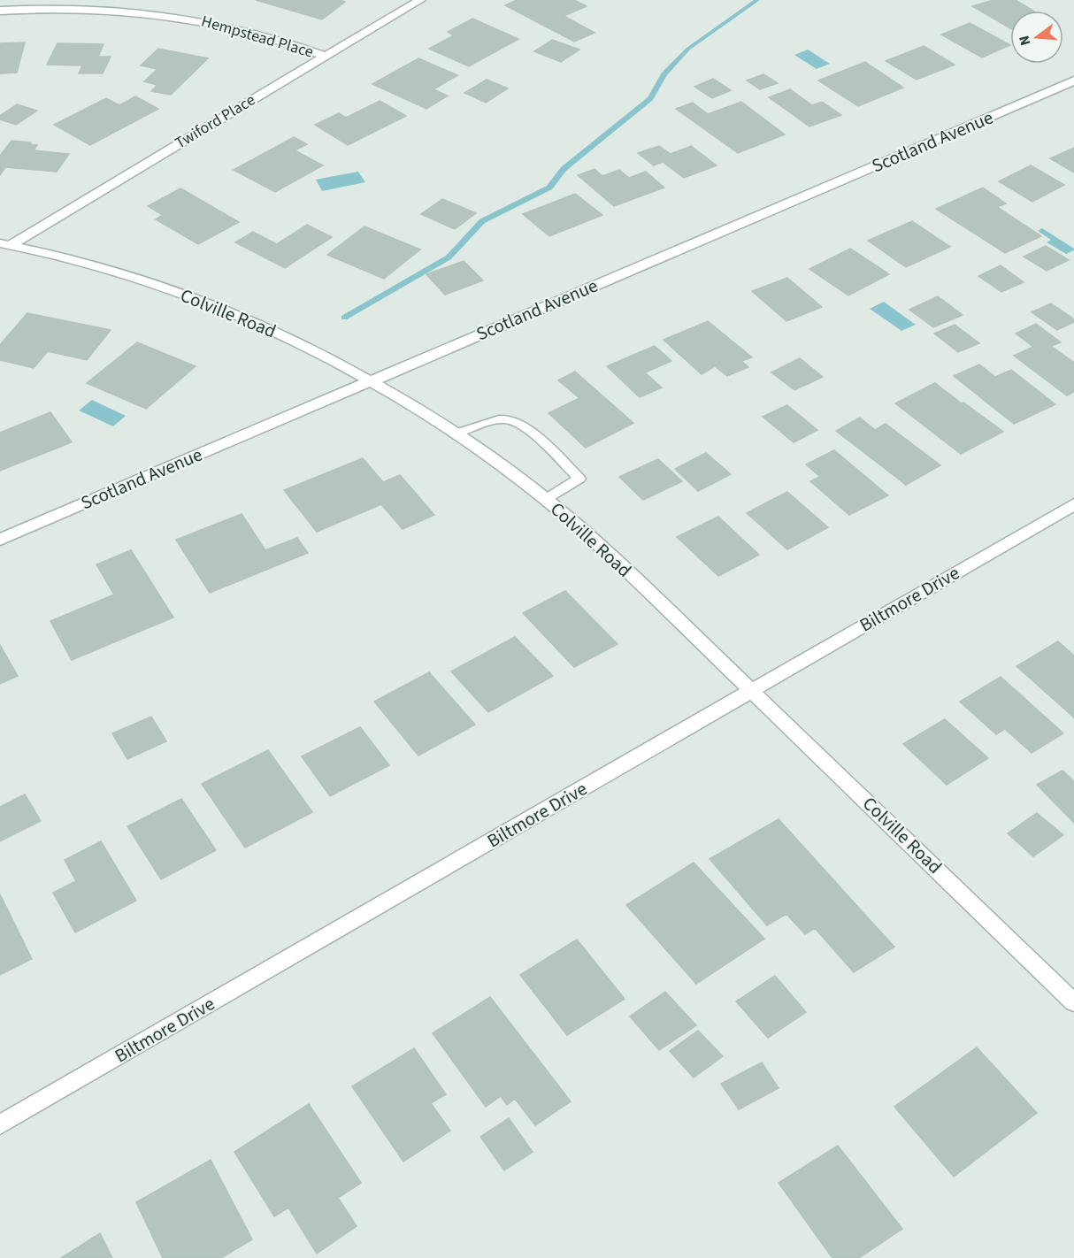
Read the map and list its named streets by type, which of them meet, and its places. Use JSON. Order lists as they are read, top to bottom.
{
  "streets": {
    "street": [
      "Hempstead Place",
      "Twiford Place",
      "Scotland Avenue",
      "Colville Road",
      "Biltmore Drive"
    ]
  },
  "crossings": [
    ["Hempstead Place", "Twiford Place"],
    ["Twiford Place", "Colville Road"],
    ["Scotland Avenue", "Colville Road"],
    ["Colville Road", "Biltmore Drive"]
  ],
  "north": "left"
}
